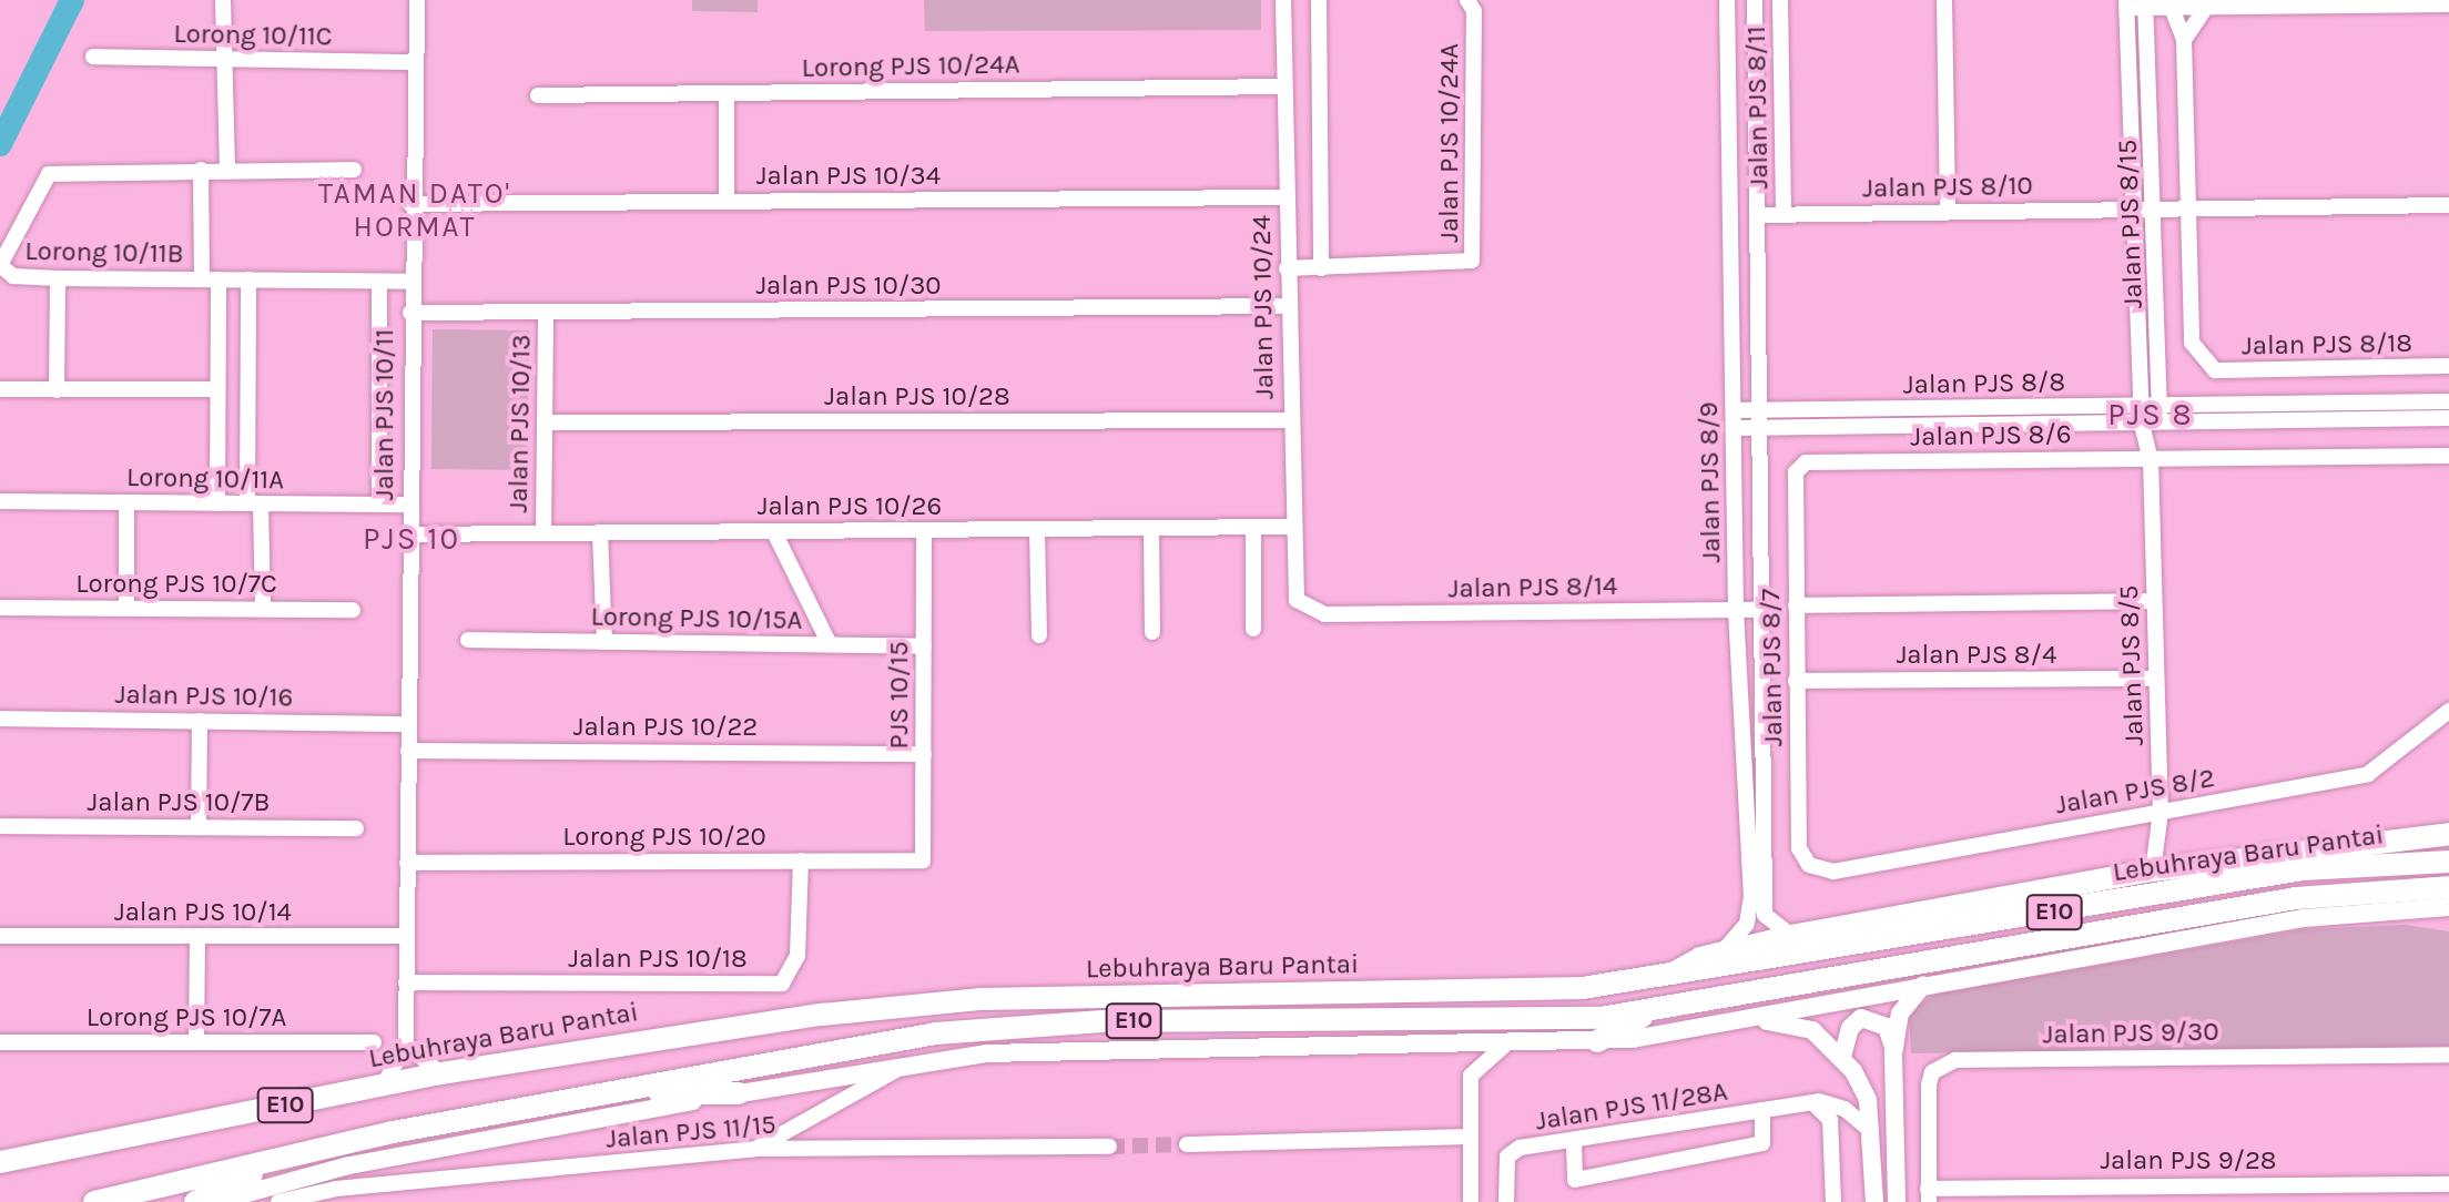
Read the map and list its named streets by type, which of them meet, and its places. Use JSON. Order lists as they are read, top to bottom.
{
  "streets": {
    "highway": ["Lebuhraya Baru Pantai", "E10"],
    "street": [
      "Lorong 10/11C",
      "Lorong PJS 10/24A",
      "Jalan PJS 8/11",
      "Jalan PJS 10/24A",
      "Jalan PJS 10/34",
      "Jalan PJS 8/10",
      "Jalan PJS 8/15",
      "Lorong 10/11B",
      "Jalan PJS 10/30",
      "Jalan PJS 10/24",
      "Jalan PJS 8/18",
      "Jalan PJS 8/8",
      "Jalan PJS 10/28",
      "Jalan PJS 10/11",
      "Jalan PJS 10/13",
      "Jalan PJS 8/6",
      "Lorong 10/11A",
      "Jalan PJS 8/9",
      "Jalan PJS 10/26",
      "Lorong PJS 10/7C",
      "Jalan PJS 8/14",
      "Lorong PJS 10/15A",
      "Jalan PJS 8/4",
      "Jalan PJS 8/5",
      "Jalan PJS 8/7",
      "PJS 10/15",
      "Jalan PJS 10/16",
      "Jalan PJS 10/22",
      "Jalan PJS 8/2",
      "Jalan PJS 10/7B",
      "Lorong PJS 10/20",
      "Jalan PJS 10/14",
      "Jalan PJS 10/18",
      "Lorong PJS 10/7A",
      "Jalan PJS 9/30",
      "Jalan PJS 11/28A",
      "Jalan PJS 11/15",
      "Jalan PJS 9/28"
    ]
  },
  "crossings": [
    ["Lorong 10/11C", "Jalan PJS 10/11"],
    ["Lorong PJS 10/24A", "Jalan PJS 10/24"],
    ["Jalan PJS 8/11", "Jalan PJS 8/10"],
    ["Jalan PJS 10/24A", "Jalan PJS 10/24"],
    ["Jalan PJS 10/34", "Jalan PJS 10/24"],
    ["Jalan PJS 10/34", "Jalan PJS 10/11"],
    ["Jalan PJS 8/10", "Jalan PJS 8/15"],
    ["Jalan PJS 8/10", "Jalan PJS 8/9"],
    ["Jalan PJS 8/15", "Jalan PJS 8/8"],
    ["Jalan PJS 8/15", "Jalan PJS 8/6"],
    ["Jalan PJS 8/15", "Jalan PJS 8/5"],
    ["Lorong 10/11B", "Jalan PJS 10/11"],
    ["Jalan PJS 10/30", "Jalan PJS 10/24"],
    ["Jalan PJS 10/30", "Jalan PJS 10/11"],
    ["Jalan PJS 10/30", "Jalan PJS 10/13"],
    ["Jalan PJS 10/24", "Jalan PJS 10/28"],
    ["Jalan PJS 10/24", "Jalan PJS 10/26"],
    ["Jalan PJS 10/24", "Jalan PJS 8/14"],
    ["Jalan PJS 8/8", "Jalan PJS 8/9"],
    ["Jalan PJS 10/28", "Jalan PJS 10/13"],
    ["Jalan PJS 10/11", "Lorong 10/11A"],
    ["Jalan PJS 10/11", "Jalan PJS 10/26"],
    ["Jalan PJS 10/11", "Jalan PJS 10/16"],
    ["Jalan PJS 10/11", "Jalan PJS 10/22"],
    ["Jalan PJS 10/11", "Lorong PJS 10/20"],
    ["Jalan PJS 10/11", "Jalan PJS 10/14"],
    ["Jalan PJS 10/11", "Jalan PJS 10/18"],
    ["Jalan PJS 10/13", "Jalan PJS 10/26"],
    ["Jalan PJS 8/6", "Jalan PJS 8/5"],
    ["Jalan PJS 8/6", "Jalan PJS 8/7"],
    ["Jalan PJS 8/9", "Jalan PJS 8/14"],
    ["Jalan PJS 10/26", "PJS 10/15"],
    ["Lorong PJS 10/15A", "PJS 10/15"],
    ["Jalan PJS 8/4", "Jalan PJS 8/5"],
    ["Jalan PJS 8/4", "Jalan PJS 8/7"],
    ["Jalan PJS 8/5", "Jalan PJS 8/2"],
    ["Jalan PJS 8/7", "Jalan PJS 8/2"],
    ["PJS 10/15", "Jalan PJS 10/22"],
    ["PJS 10/15", "Lorong PJS 10/20"],
    ["Lorong PJS 10/20", "Jalan PJS 10/18"],
    ["Jalan PJS 9/30", "Jalan PJS 9/28"]
  ],
  "districts": ["TAMAN DATO' HORMAT", "PJS 8", "PJS 10"]
}
